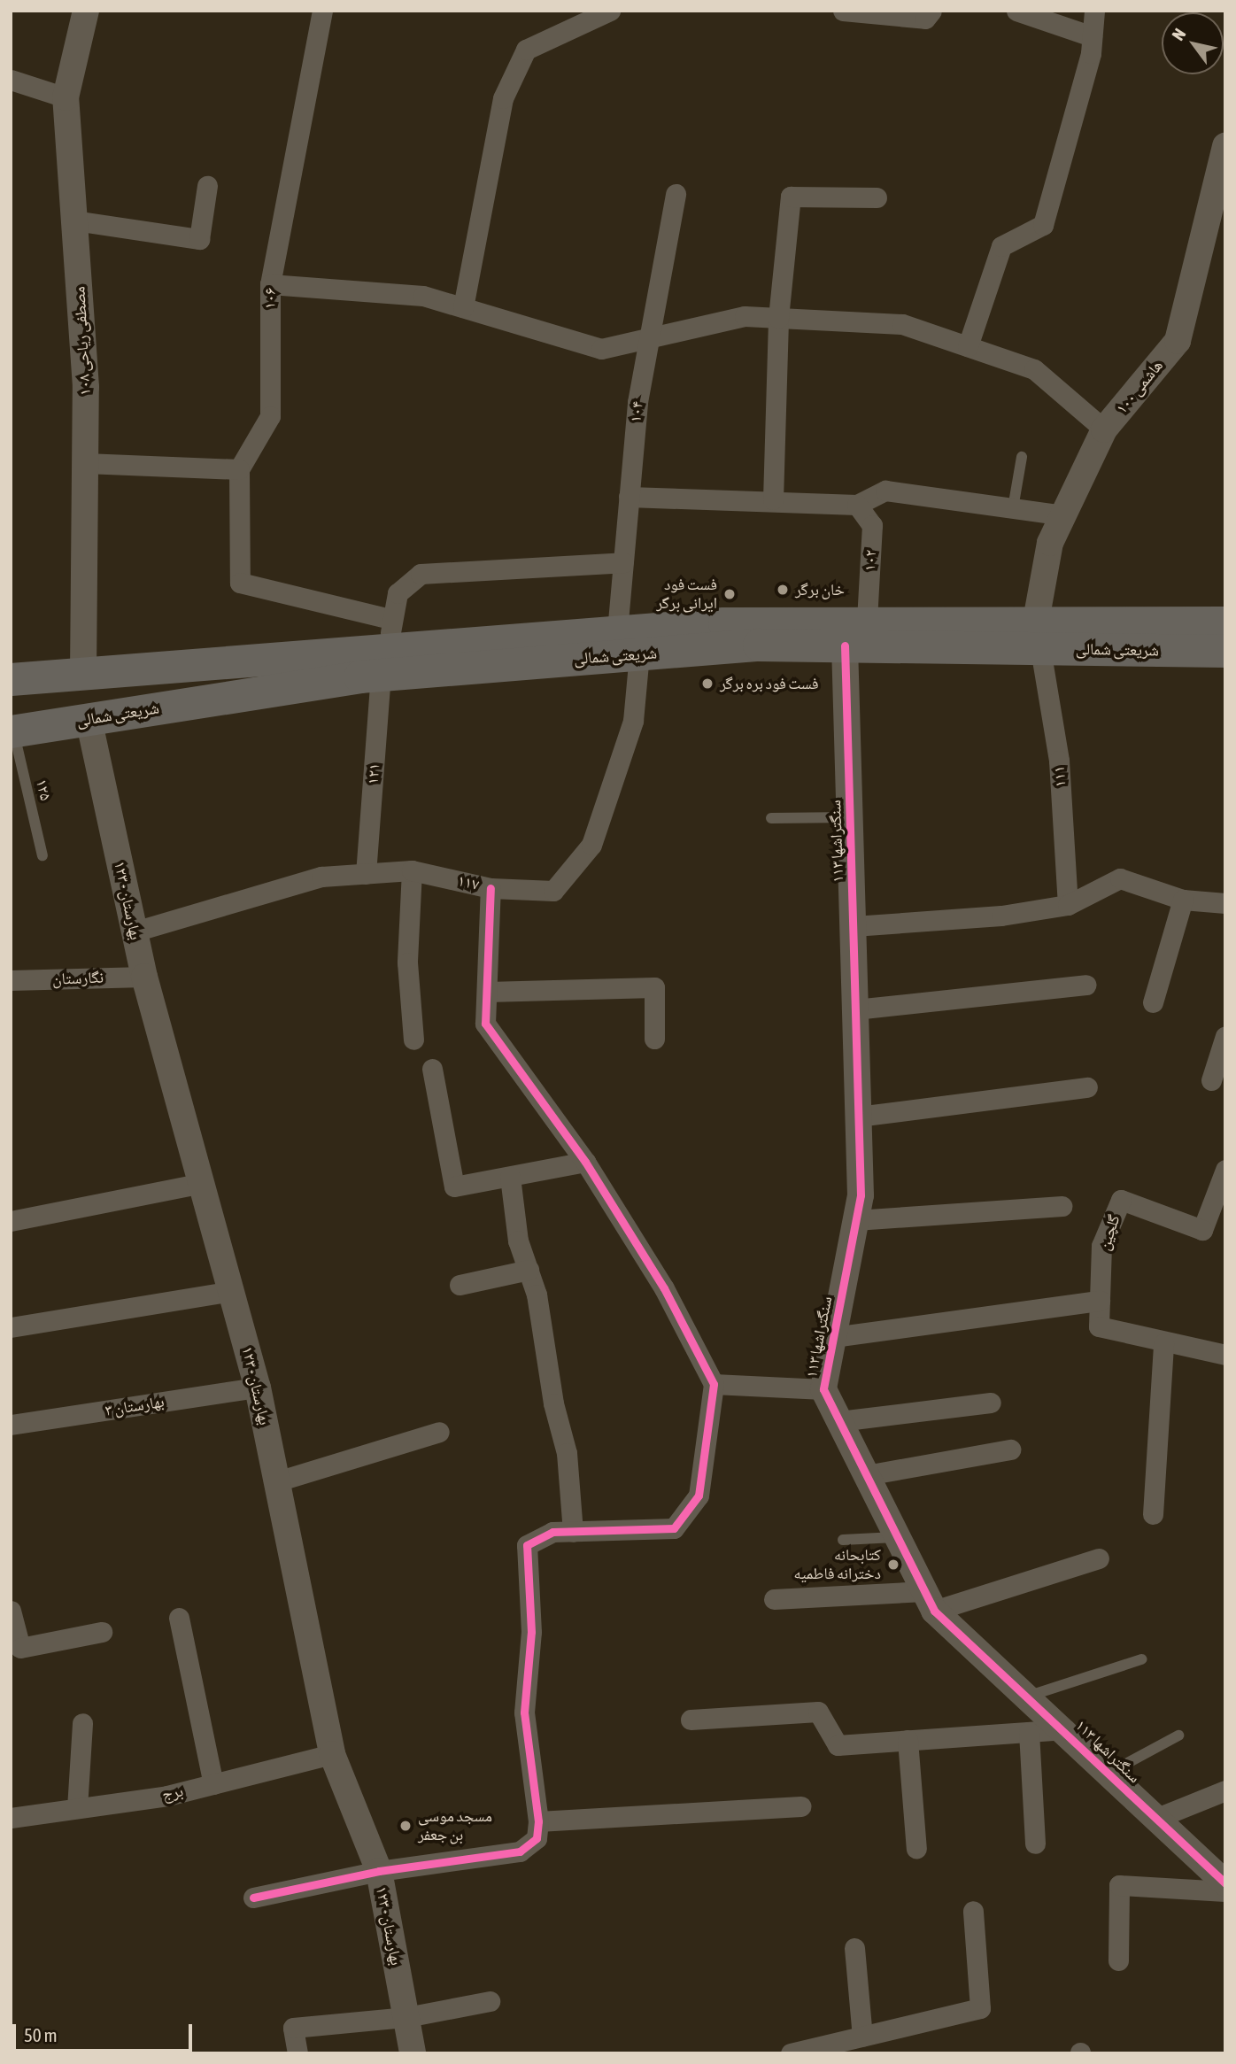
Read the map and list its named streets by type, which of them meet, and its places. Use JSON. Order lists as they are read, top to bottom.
{
  "streets": {
    "main road": ["شریعتی شمالی"],
    "street": [
      "۱۰۶",
      "مصطفی ریاحی ۱۰۸",
      "هاشمی ۱۰۰",
      "۱۰۴",
      "۱۰۲",
      "۱۲۱",
      "۱۱۱",
      "سنگتراشها ۱۱۳",
      "۱۱۷",
      "بهارستان - ۱۲۳",
      "نگارستان",
      "گلچین",
      "بهارستان ۳",
      "برج"
    ],
    "lane": ["۱۲۵"]
  },
  "crossings": [
    ["مصطفی ریاحی ۱۰۸", "شریعتی شمالی"],
    ["هاشمی ۱۰۰", "شریعتی شمالی"],
    ["هاشمی ۱۰۰", "۱۱۱"],
    ["۱۰۴", "شریعتی شمالی"],
    ["۱۰۴", "۱۲۱"],
    ["۱۰۲", "شریعتی شمالی"],
    ["شریعتی شمالی", "۱۲۱"],
    ["شریعتی شمالی", "۱۱۱"],
    ["شریعتی شمالی", "۱۲۵"],
    ["شریعتی شمالی", "سنگتراشها ۱۱۳"],
    ["شریعتی شمالی", "۱۱۷"],
    ["شریعتی شمالی", "بهارستان - ۱۲۳"],
    ["۱۲۱", "۱۱۷"],
    ["۱۱۷", "بهارستان - ۱۲۳"],
    ["بهارستان - ۱۲۳", "نگارستان"],
    ["بهارستان - ۱۲۳", "بهارستان ۳"],
    ["بهارستان - ۱۲۳", "برج"]
  ],
  "places": [
    "خان برگر",
    "فست فود ایرانی برگر",
    "فست فود بره برگر",
    "کتابحانه دخترانه فاطمیه",
    "مسجد موسی بن جعفر"
  ],
  "scale_bar": "50 m",
  "north": "top left"
}
